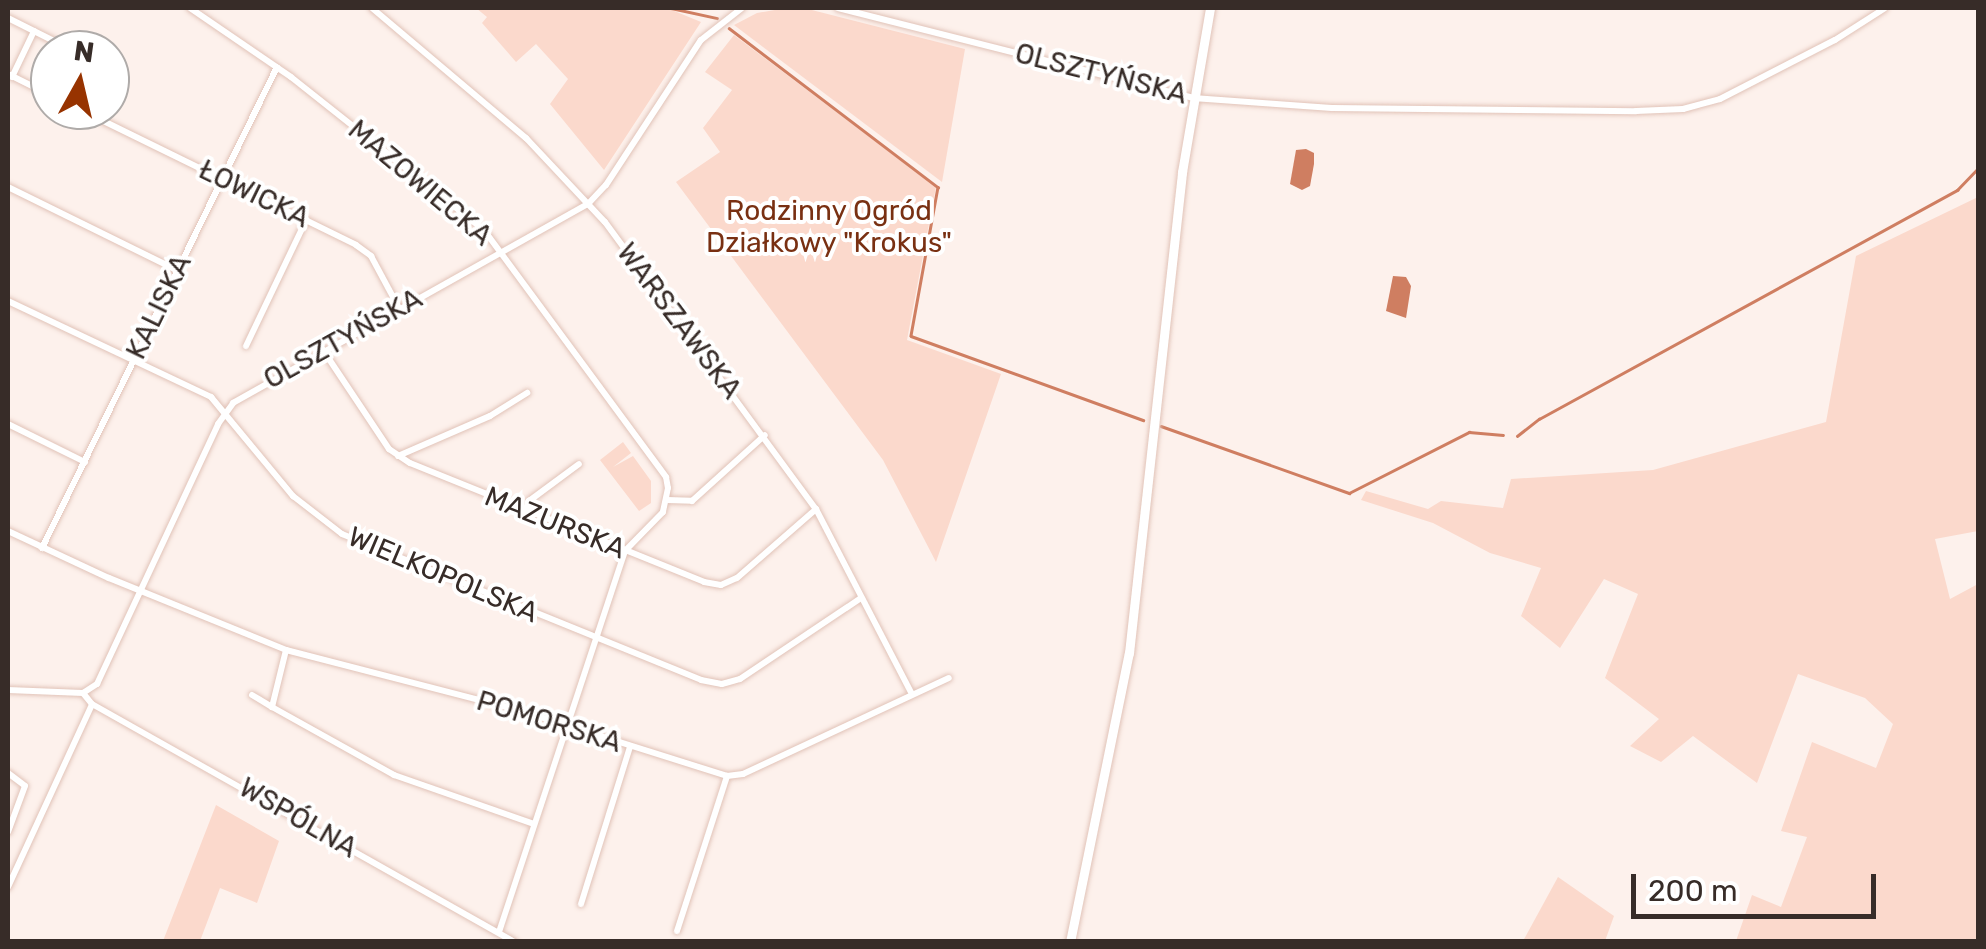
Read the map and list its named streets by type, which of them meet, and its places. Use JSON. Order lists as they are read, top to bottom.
{
  "streets": {
    "street": [
      "OLSZTYŃSKA",
      "MAZOWIECKA",
      "ŁOWICKA",
      "KALISKA",
      "WARSZAWSKA",
      "MAZURSKA",
      "WIELKOPOLSKA",
      "POMORSKA",
      "WSPÓLNA"
    ]
  },
  "crossings": [
    ["OLSZTYŃSKA", "MAZOWIECKA"],
    ["OLSZTYŃSKA", "ŁOWICKA"],
    ["OLSZTYŃSKA", "WARSZAWSKA"],
    ["OLSZTYŃSKA", "WIELKOPOLSKA"],
    ["OLSZTYŃSKA", "POMORSKA"],
    ["OLSZTYŃSKA", "WSPÓLNA"],
    ["MAZOWIECKA", "KALISKA"],
    ["ŁOWICKA", "KALISKA"],
    ["KALISKA", "WIELKOPOLSKA"],
    ["KALISKA", "POMORSKA"],
    ["WARSZAWSKA", "MAZURSKA"],
    ["WARSZAWSKA", "WIELKOPOLSKA"]
  ],
  "parks": ["Rodzinny Ogród Działkowy \"Krokus\""],
  "scale_bar": "200 m",
  "north": "top"
}
